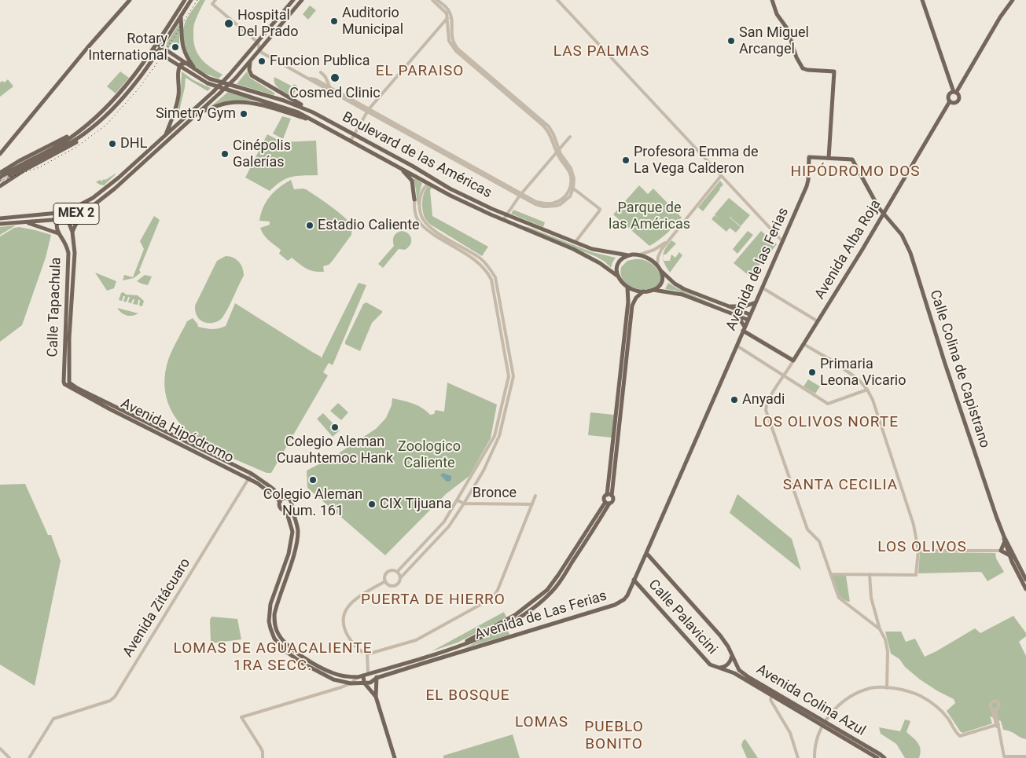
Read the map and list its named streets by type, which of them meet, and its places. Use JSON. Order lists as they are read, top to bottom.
{
  "streets": {
    "main road": [
      "Boulevard de las Américas",
      "MEX 2",
      "Avenida Alba Roja",
      "Avenida de las Ferias",
      "Calle Tapachula",
      "Calle Colina de Capistrano",
      "Avenida Hipódromo",
      "Avenida de Las Ferias",
      "Calle Palavicini",
      "Avenida Colina Azul"
    ],
    "street": ["Bronce", "Avenida Zitácuaro"]
  },
  "crossings": [
    ["MEX 2", "Calle Tapachula"],
    ["Avenida Alba Roja", "Calle Colina de Capistrano"],
    ["Avenida de las Ferias", "Calle Colina de Capistrano"],
    ["Avenida de las Ferias", "Avenida de Las Ferias"],
    ["Calle Tapachula", "Avenida Hipódromo"],
    ["Avenida Hipódromo", "Avenida Zitácuaro"],
    ["Avenida de Las Ferias", "Calle Palavicini"],
    ["Avenida de Las Ferias", "Avenida Colina Azul"],
    ["Calle Palavicini", "Avenida Colina Azul"]
  ],
  "districts": [
    "LAS PALMAS",
    "EL PARAISO",
    "HIPÓDROMO DOS",
    "LOS OLIVOS NORTE",
    "SANTA CECILIA",
    "LOS OLIVOS",
    "PUERTA DE HIERRO",
    "LOMAS DE AGUACALIENTE 1RA SECC.",
    "EL BOSQUE",
    "LOMAS",
    "PUEBLO BONITO"
  ],
  "parks": ["Parque de las Américas", "Zoologico Caliente"],
  "places": [
    "Auditorio Municipal",
    "Hospital Del Prado",
    "San Miguel Arcangel",
    "Rotary International",
    "Funcion Publica",
    "Cosmed Clinic",
    "Simetry Gym",
    "DHL",
    "Cinépolis Galerías",
    "Profesora Emma de La Vega Calderon",
    "Estadio Caliente",
    "Primaria Leona Vicario",
    "Anyadi",
    "Colegio Aleman Cuauhtemoc Hank",
    "Colegio Aleman Num. 161",
    "CIX Tijuana"
  ]
}
